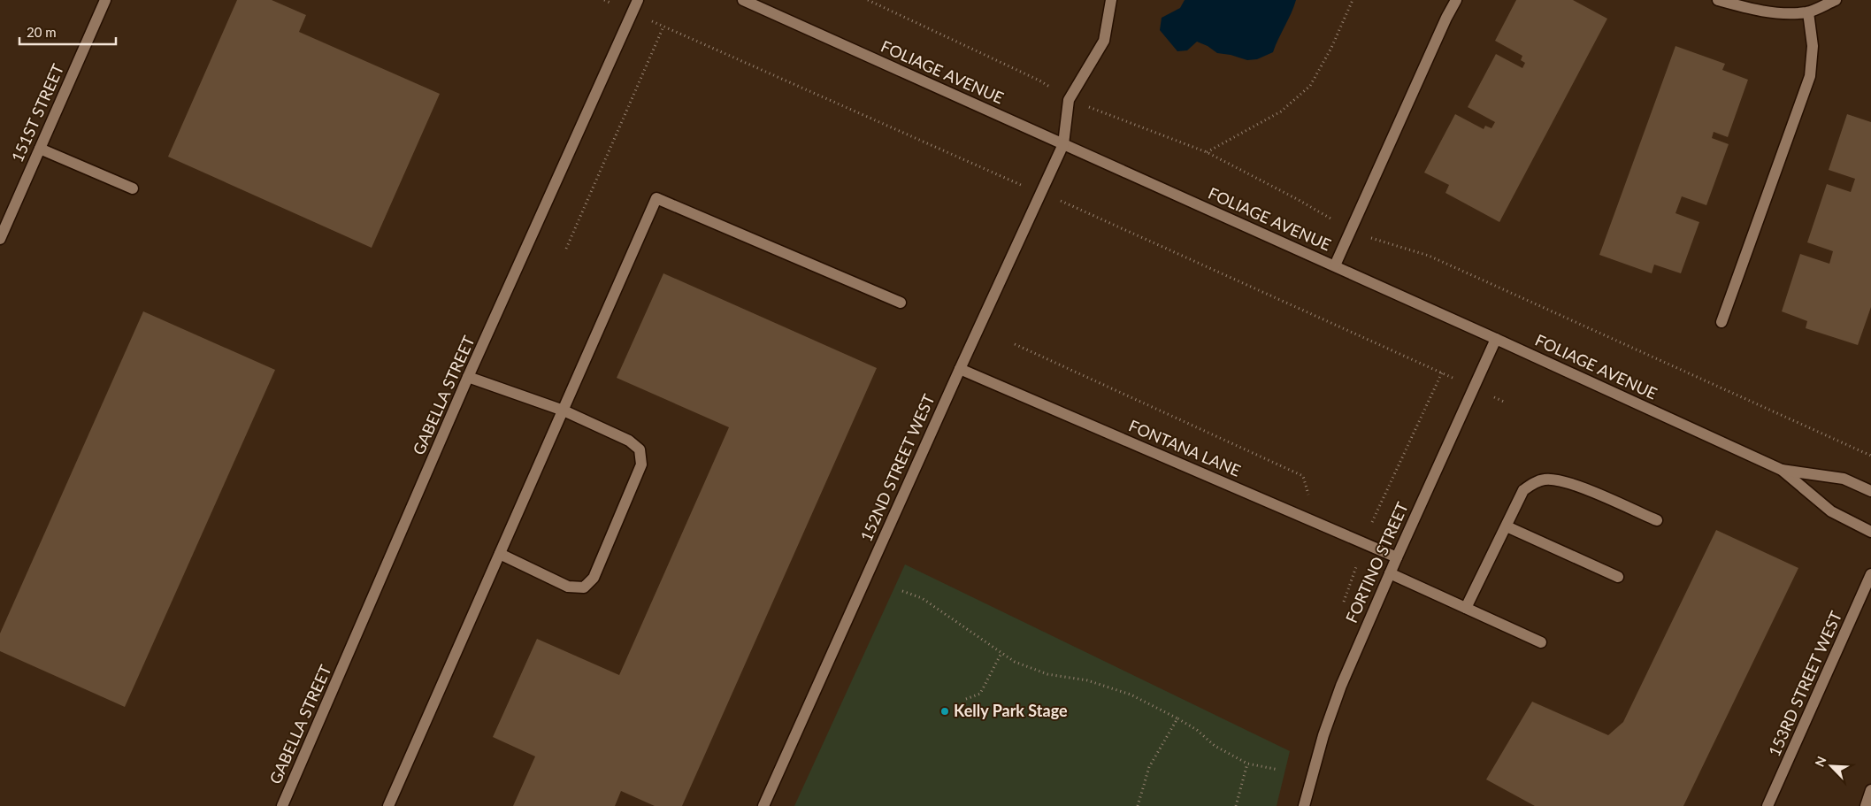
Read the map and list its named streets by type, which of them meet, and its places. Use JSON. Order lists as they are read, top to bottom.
{
  "streets": {
    "street": [
      "FOLIAGE AVENUE",
      "151ST STREET",
      "GABELLA STREET",
      "FONTANA LANE",
      "152ND STREET WEST",
      "FORTINO STREET",
      "153RD STREET WEST"
    ]
  },
  "crossings": [
    ["FOLIAGE AVENUE", "152ND STREET WEST"],
    ["FOLIAGE AVENUE", "FORTINO STREET"],
    ["FONTANA LANE", "152ND STREET WEST"],
    ["FONTANA LANE", "FORTINO STREET"]
  ],
  "places": ["Kelly Park Stage"],
  "scale_bar": "20 m",
  "north": "top left"
}
